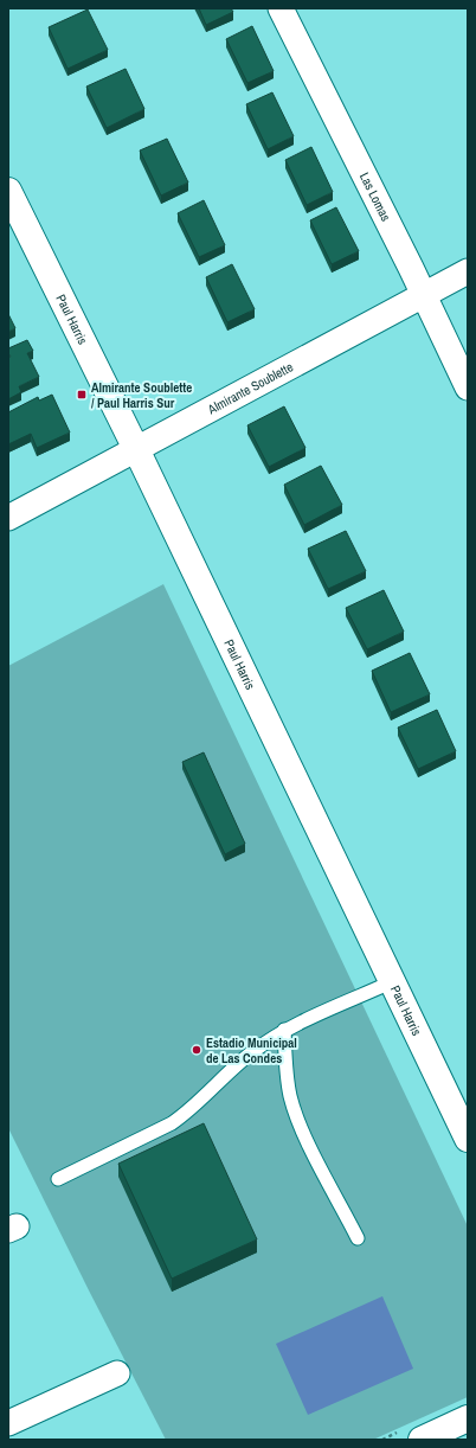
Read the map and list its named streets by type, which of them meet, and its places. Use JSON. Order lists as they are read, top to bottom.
{
  "streets": {
    "street": ["Las Lomas", "Paul Harris", "Almirante Soublette"]
  },
  "crossings": [
    ["Las Lomas", "Almirante Soublette"],
    ["Paul Harris", "Almirante Soublette"]
  ],
  "places": {
    "transit": ["Almirante Soublette / Paul Harris Sur"],
    "other": ["Estadio Municipal de Las Condes"]
  }
}
